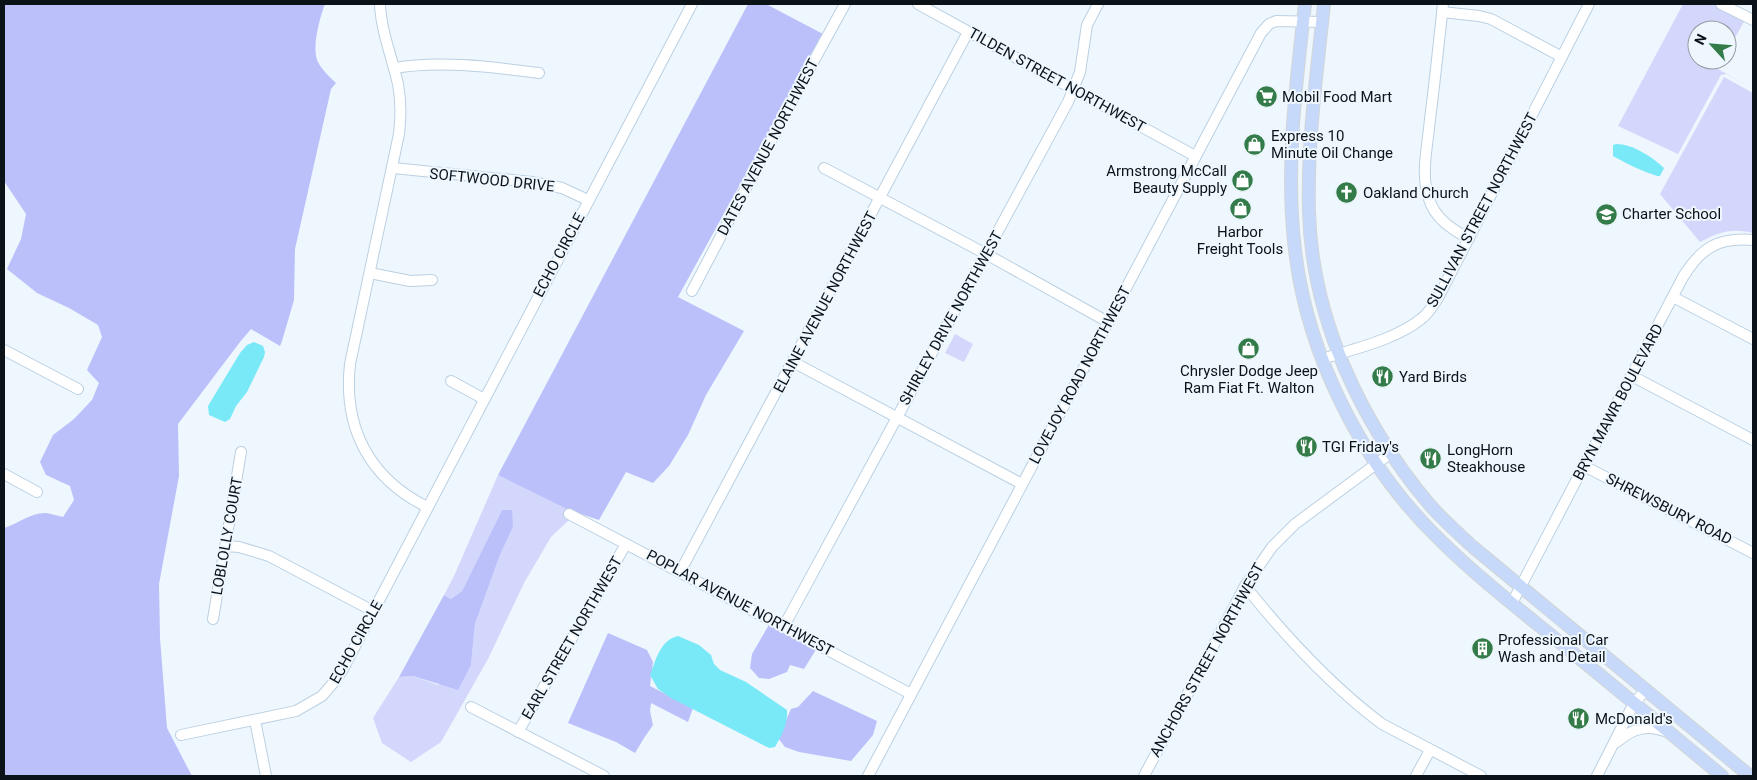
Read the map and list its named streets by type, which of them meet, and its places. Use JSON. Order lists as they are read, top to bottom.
{
  "streets": {
    "street": [
      "TILDEN STREET NORTHWEST",
      "DATES AVENUE NORTHWEST",
      "SOFTWOOD DRIVE",
      "SULLIVAN STREET NORTHWEST",
      "ECHO CIRCLE",
      "ELAINE AVENUE NORTHWEST",
      "SHIRLEY DRIVE NORTHWEST",
      "LOVEJOY ROAD NORTHWEST",
      "BRYN MAWR BOULEVARD",
      "SHREWSBURY ROAD",
      "LOBLOLLY COURT",
      "POPLAR AVENUE NORTHWEST",
      "EARL STREET NORTHWEST",
      "ANCHORS STREET NORTHWEST"
    ]
  },
  "crossings": [
    ["TILDEN STREET NORTHWEST", "ELAINE AVENUE NORTHWEST"],
    ["TILDEN STREET NORTHWEST", "SHIRLEY DRIVE NORTHWEST"],
    ["TILDEN STREET NORTHWEST", "LOVEJOY ROAD NORTHWEST"],
    ["SOFTWOOD DRIVE", "ECHO CIRCLE"],
    ["ELAINE AVENUE NORTHWEST", "POPLAR AVENUE NORTHWEST"],
    ["SHIRLEY DRIVE NORTHWEST", "POPLAR AVENUE NORTHWEST"],
    ["LOVEJOY ROAD NORTHWEST", "POPLAR AVENUE NORTHWEST"],
    ["BRYN MAWR BOULEVARD", "SHREWSBURY ROAD"],
    ["POPLAR AVENUE NORTHWEST", "EARL STREET NORTHWEST"]
  ],
  "places": {
    "supermarket": ["Mobil Food Mart"],
    "shop": [
      "Express 10 Minute Oil Change",
      "Armstrong McCall Beauty Supply",
      "Harbor Freight Tools",
      "Chrysler Dodge Jeep Ram Fiat Ft. Walton"
    ],
    "church": ["Oakland Church"],
    "school or university": ["Charter School"],
    "restaurant": [
      "Yard Birds",
      "TGI Friday's",
      "LongHorn Steakhouse",
      "McDonald's"
    ],
    "building": ["Professional Car Wash and Detail"]
  },
  "north": "top left"
}
